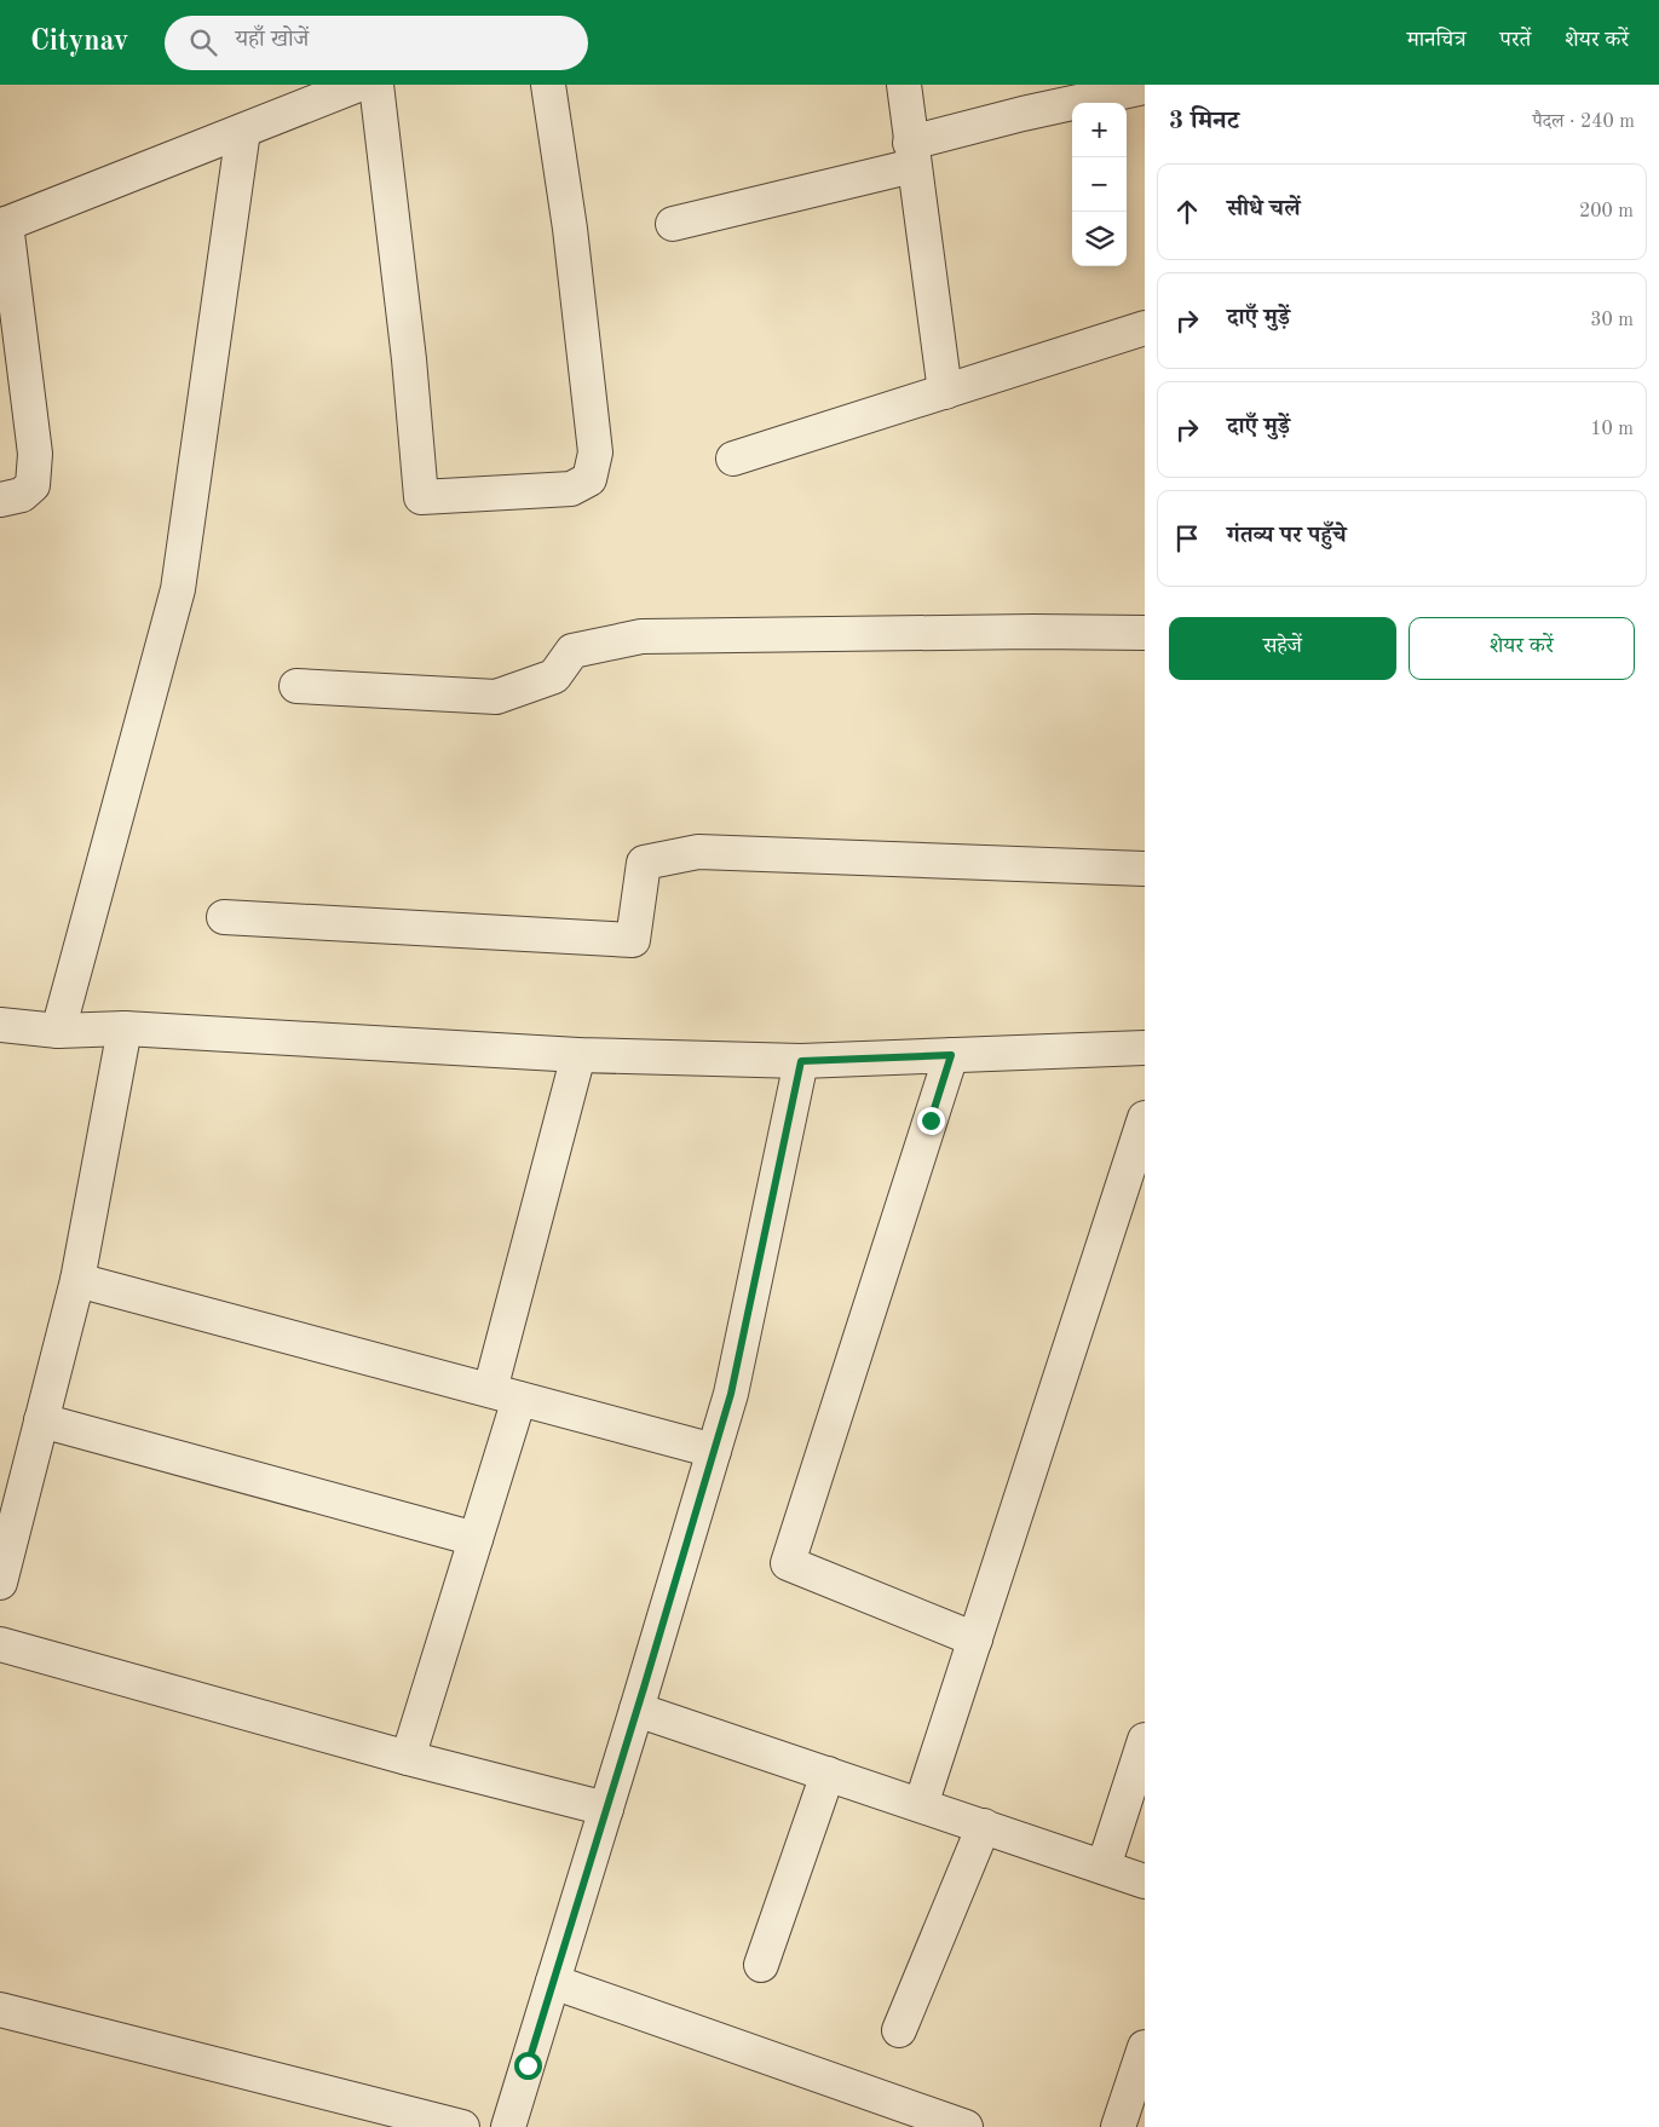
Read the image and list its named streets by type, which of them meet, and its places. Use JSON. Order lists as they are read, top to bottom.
{
  "page": {
    "header": "Citynav",
    "search": "यहाँ खोजें",
    "nav": ["मानचित्र", "परतें", "शेयर करें"],
    "heading": ["3 मिनट", "पैदल · 240 m"],
    "map_buttons": ["+", "−"],
    "list": [
      ["सीधे चलें", "200 m"],
      ["दाएँ मुड़ें", "30 m"],
      ["दाएँ मुड़ें", "10 m"],
      "गंतव्य पर पहुँचे"
    ],
    "buttons": ["सहेजें", "शेयर करें"]
  }
}
